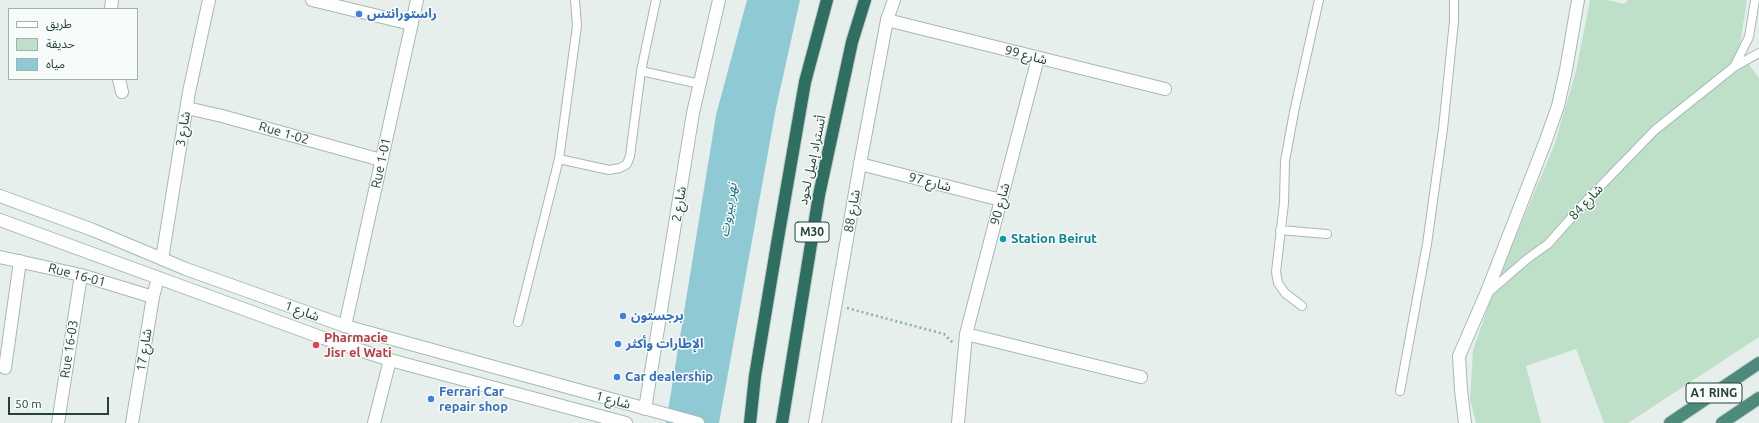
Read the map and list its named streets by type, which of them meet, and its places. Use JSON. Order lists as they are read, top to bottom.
{
  "streets": {
    "highway": ["أتستراد إميل لحود", "M30", "A1 RING"],
    "street": [
      "شارع 99",
      "شارع 3",
      "Rue 1-02",
      "Rue 1-01",
      "شارع 97",
      "شارع 84",
      "شارع 2",
      "شارع 90",
      "شارع 88",
      "Rue 16-01",
      "شارع 1",
      "Rue 16-03",
      "شارع 17"
    ]
  },
  "crossings": [
    ["شارع 99", "شارع 90"],
    ["شارع 99", "شارع 88"],
    ["شارع 3", "Rue 1-02"],
    ["شارع 3", "شارع 1"],
    ["Rue 1-02", "Rue 1-01"],
    ["Rue 1-01", "شارع 1"],
    ["شارع 97", "شارع 90"],
    ["شارع 97", "شارع 88"],
    ["شارع 2", "شارع 1"],
    ["Rue 16-01", "Rue 16-03"],
    ["Rue 16-01", "شارع 17"],
    ["شارع 1", "شارع 17"]
  ],
  "water": ["نهر بيروت"],
  "places": [
    "راستورانتس",
    "Station Beirut",
    "برجستون",
    "الإطارات وأكثر",
    "Pharmacie Jisr el Wati",
    "Car dealership",
    "Ferrari Car repair shop"
  ],
  "legend": ["طريق", "حديقة", "مياه"],
  "scale_bar": "50 m"
}
